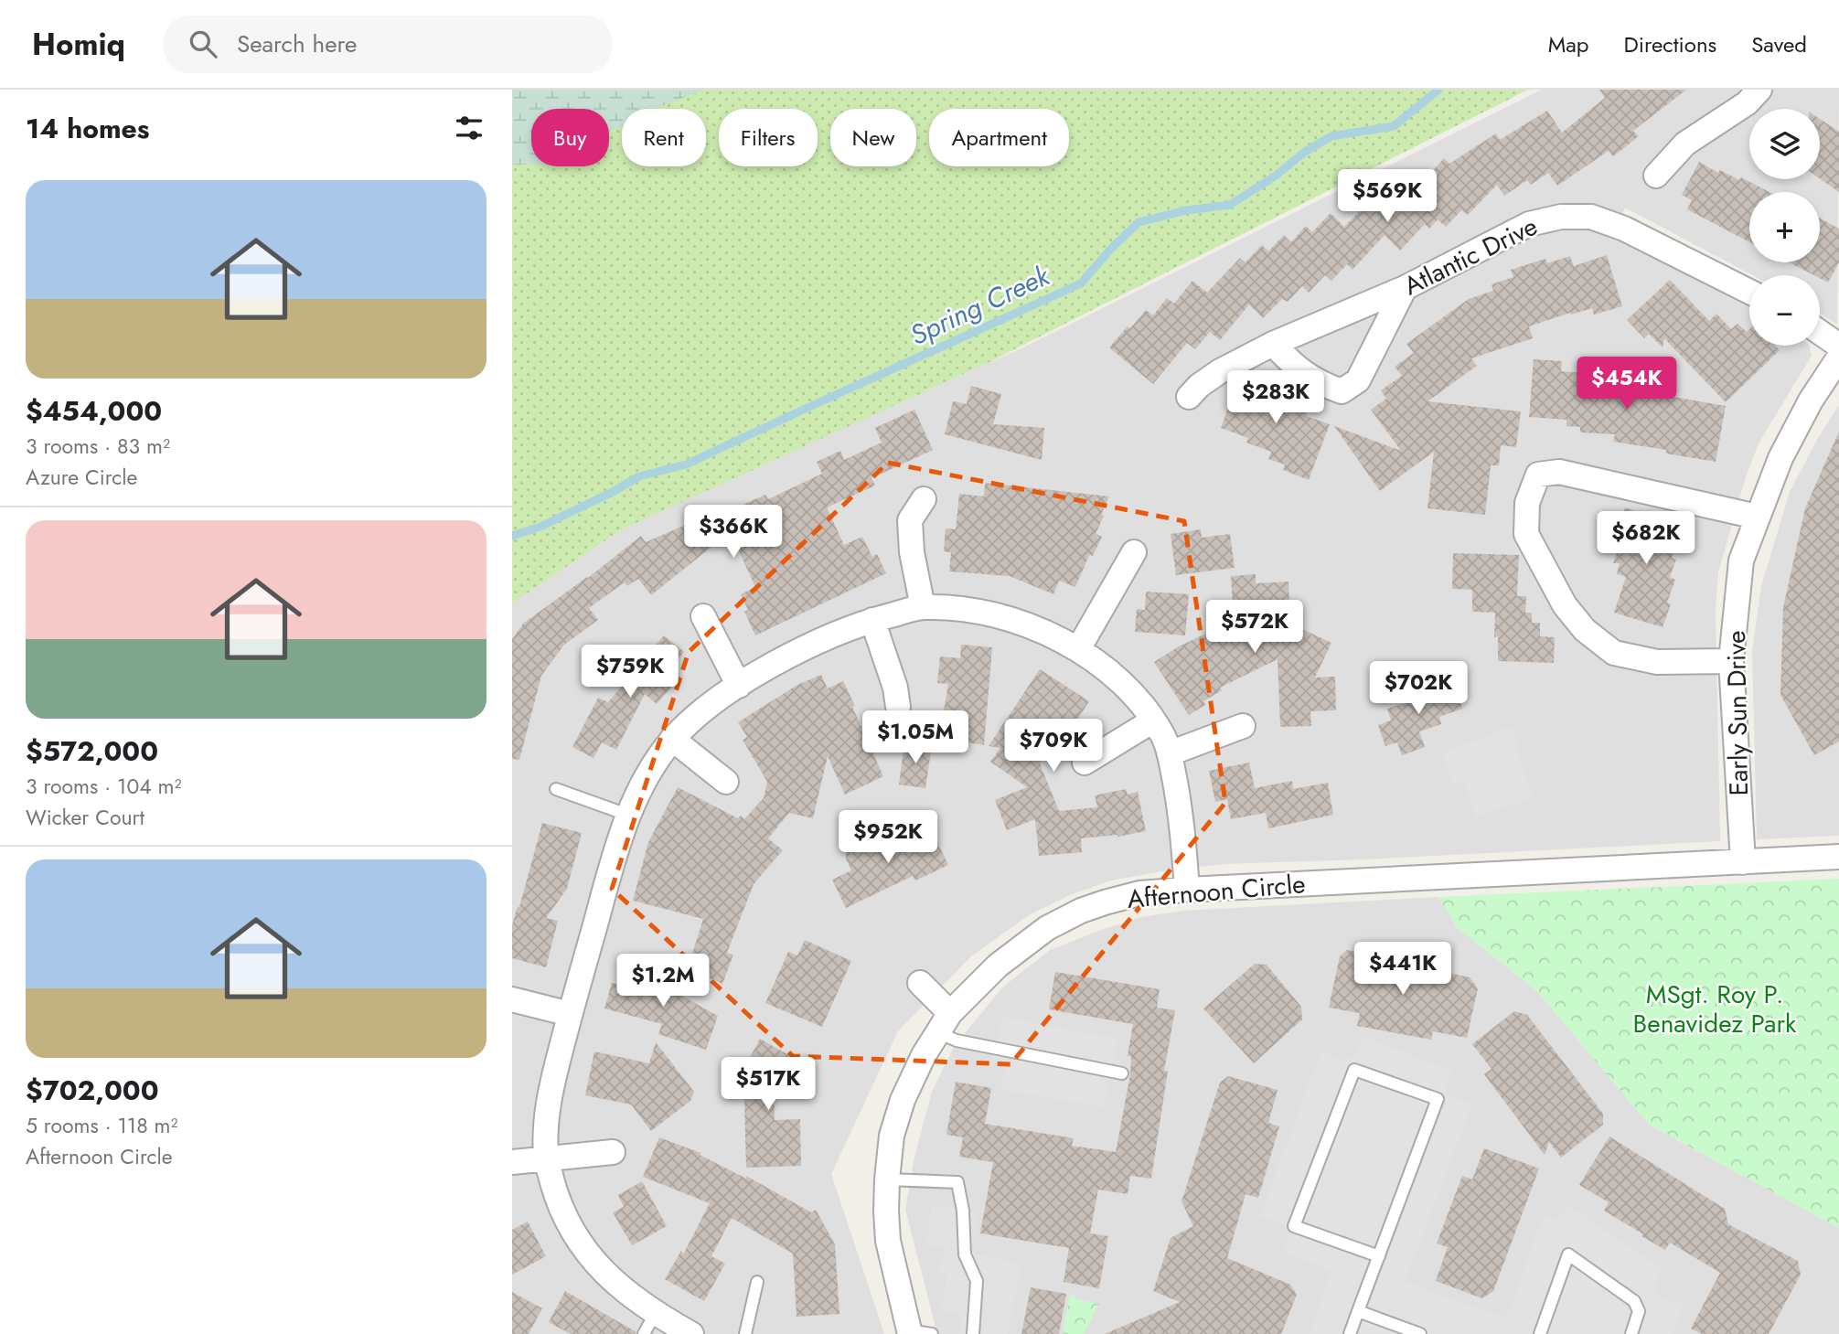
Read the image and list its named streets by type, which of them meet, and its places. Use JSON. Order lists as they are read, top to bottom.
{
  "streets": {
    "street": ["Atlantic Drive", "Early Sun Drive", "Afternoon Circle"]
  },
  "crossings": [
    ["Early Sun Drive", "Afternoon Circle"]
  ],
  "water": ["Spring Creek"],
  "parks": ["MSgt. Roy P. Benavidez Park"],
  "page": {
    "header": "Homiq",
    "search": "Search here",
    "nav": ["Map", "Directions", "Saved"],
    "heading": "14 homes",
    "map_buttons": ["+", "−"],
    "chip": [
      "Buy",
      "Rent",
      "Filters",
      "New",
      "Apartment"
    ],
    "list": [
      {
        "name": "$454,000",
        "note": "3 rooms · 83 m² · Azure Circle"
      },
      {
        "name": "$572,000",
        "note": "3 rooms · 104 m² · Wicker Court"
      },
      {
        "name": "$702,000",
        "note": "5 rooms · 118 m² · Afternoon Circle"
      }
    ],
    "price": [
      "$569K",
      "$454K",
      "$283K",
      "$366K",
      "$682K",
      "$572K",
      "$759K",
      "$702K",
      "$1.05M",
      "$709K",
      "$952K",
      "$441K",
      "$1.2M",
      "$517K"
    ]
  }
}
